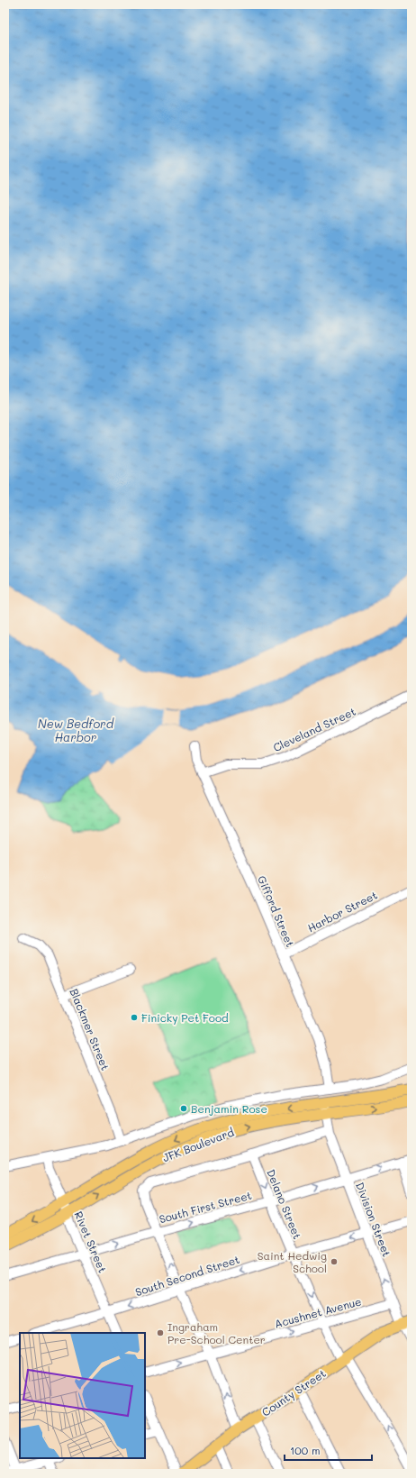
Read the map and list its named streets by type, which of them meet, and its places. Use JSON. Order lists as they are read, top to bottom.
{
  "streets": {
    "main road": ["JFK Boulevard", "County Street"],
    "street": [
      "Cleveland Street",
      "Gifford Street",
      "Harbor Street",
      "Blackmer Street",
      "Delano Street",
      "South First Street",
      "Division Street",
      "Rivet Street",
      "South Second Street",
      "Acushnet Avenue"
    ]
  },
  "crossings": [
    ["Cleveland Street", "Gifford Street"],
    ["Gifford Street", "Harbor Street"],
    ["JFK Boulevard", "Division Street"],
    ["JFK Boulevard", "Rivet Street"],
    ["Delano Street", "South First Street"],
    ["Delano Street", "South Second Street"],
    ["Delano Street", "Acushnet Avenue"],
    ["Delano Street", "County Street"],
    ["South First Street", "Division Street"],
    ["South First Street", "Rivet Street"],
    ["Division Street", "South Second Street"],
    ["Division Street", "Acushnet Avenue"],
    ["Division Street", "County Street"],
    ["Rivet Street", "South Second Street"]
  ],
  "one_way": ["South First Street", "South Second Street", "Acushnet Avenue"],
  "water": ["New Bedford Harbor"],
  "places": [
    "Finicky Pet Food",
    "Benjamin Rose",
    "Saint Hedwig School",
    "Ingraham Pre-School Center"
  ],
  "scale_bar": "100 m"
}
